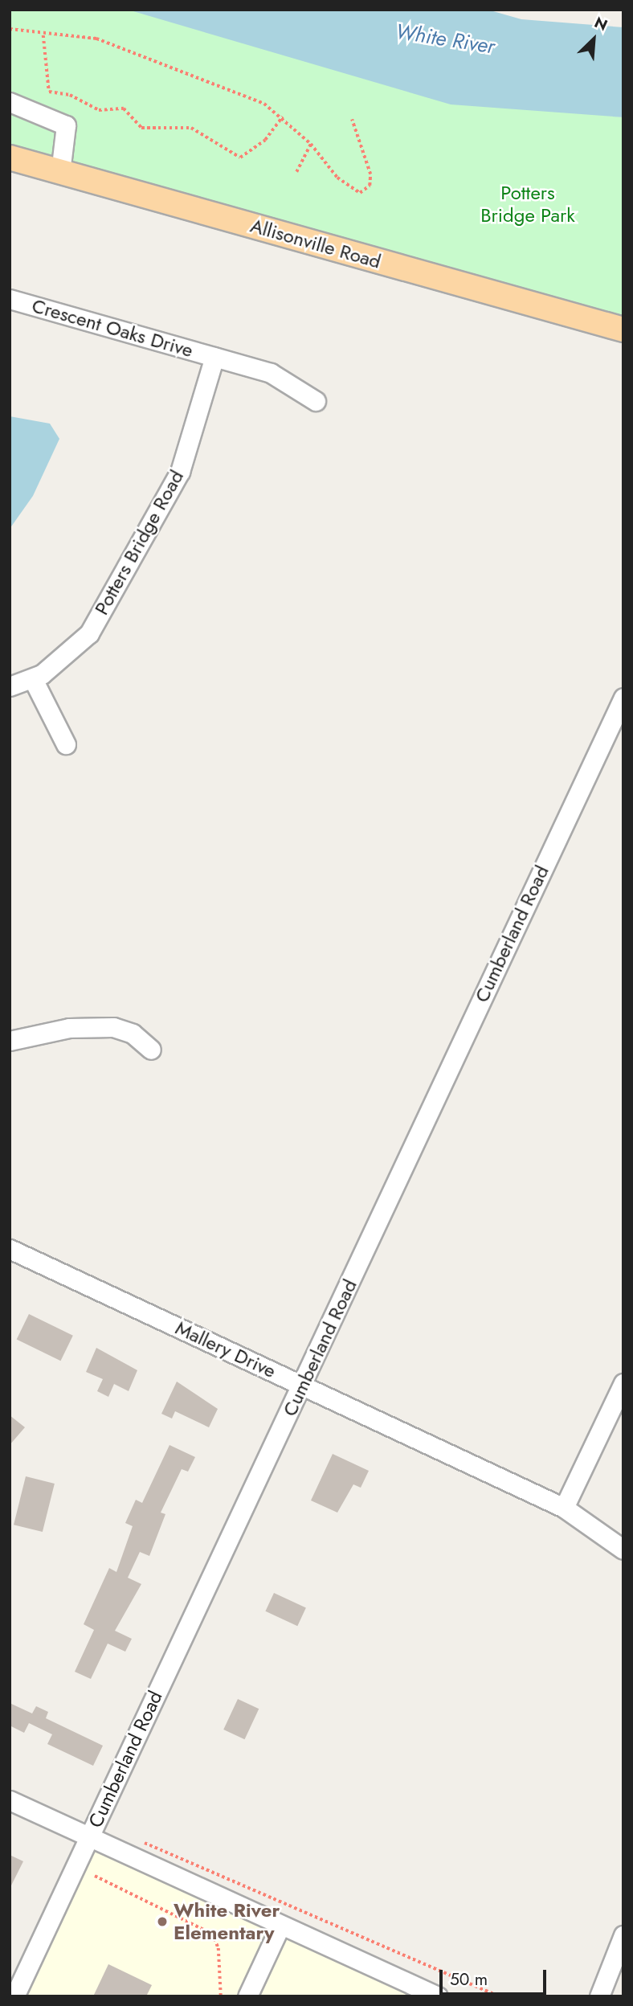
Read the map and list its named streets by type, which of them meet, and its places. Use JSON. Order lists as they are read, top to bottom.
{
  "streets": {
    "main road": ["Allisonville Road"],
    "street": [
      "Crescent Oaks Drive",
      "Potters Bridge Road",
      "Cumberland Road",
      "Mallery Drive"
    ]
  },
  "crossings": [
    ["Crescent Oaks Drive", "Potters Bridge Road"],
    ["Cumberland Road", "Mallery Drive"]
  ],
  "water": ["White River"],
  "parks": ["Potters Bridge Park"],
  "places": ["White River Elementary"],
  "scale_bar": "50 m",
  "north": "top right"
}
